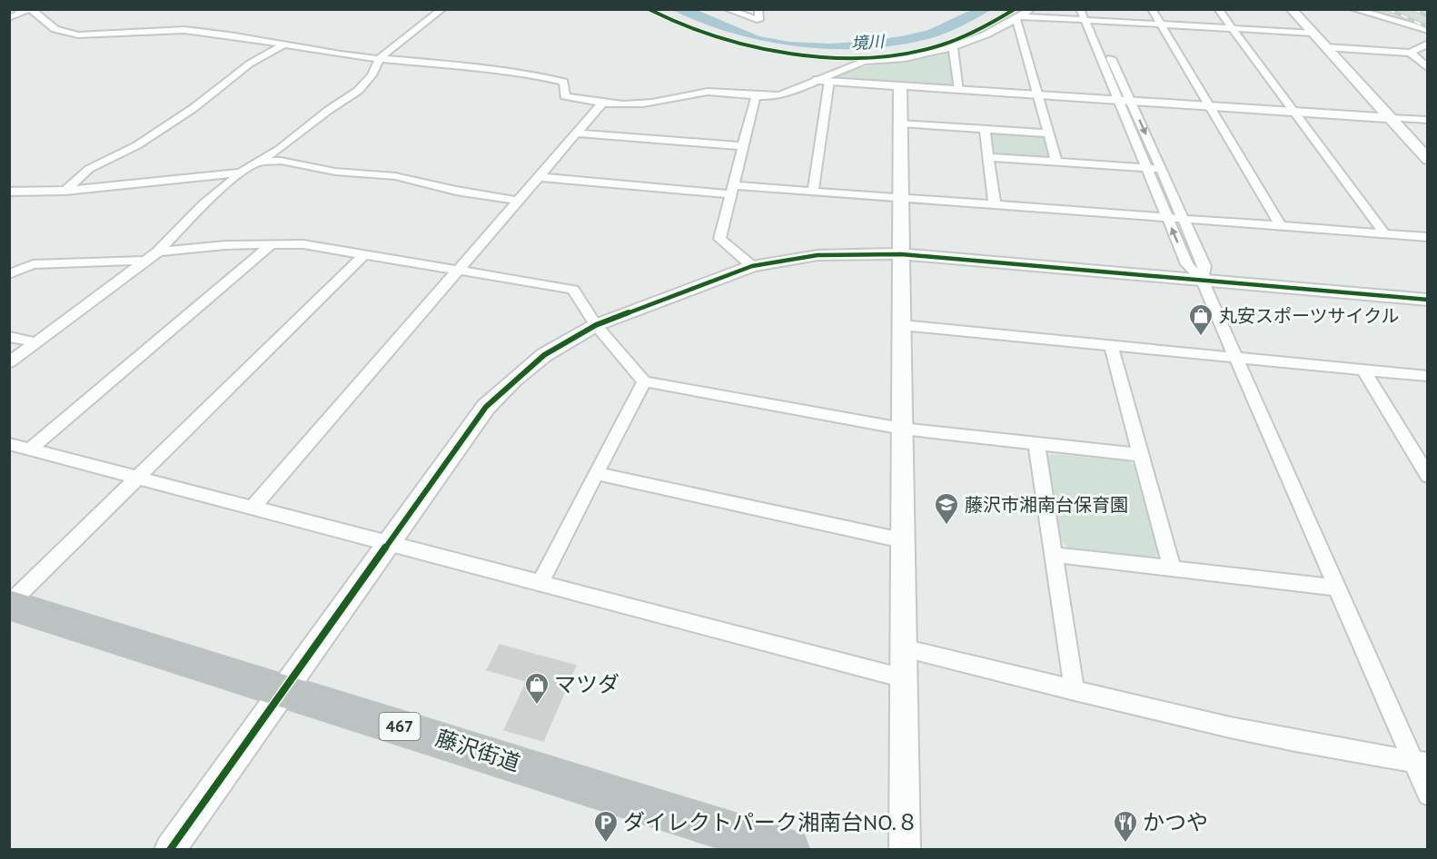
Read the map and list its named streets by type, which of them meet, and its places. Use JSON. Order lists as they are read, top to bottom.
{
  "streets": {
    "highway": ["467", "藤沢街道"]
  },
  "water": ["境川"],
  "places": {
    "shop": ["丸安スポーツサイクル", "マツダ"],
    "school or university": ["藤沢市湘南台保育園"],
    "parking": ["ダイレクトパーク湘南台NO.８"],
    "restaurant": ["かつや"]
  }
}
